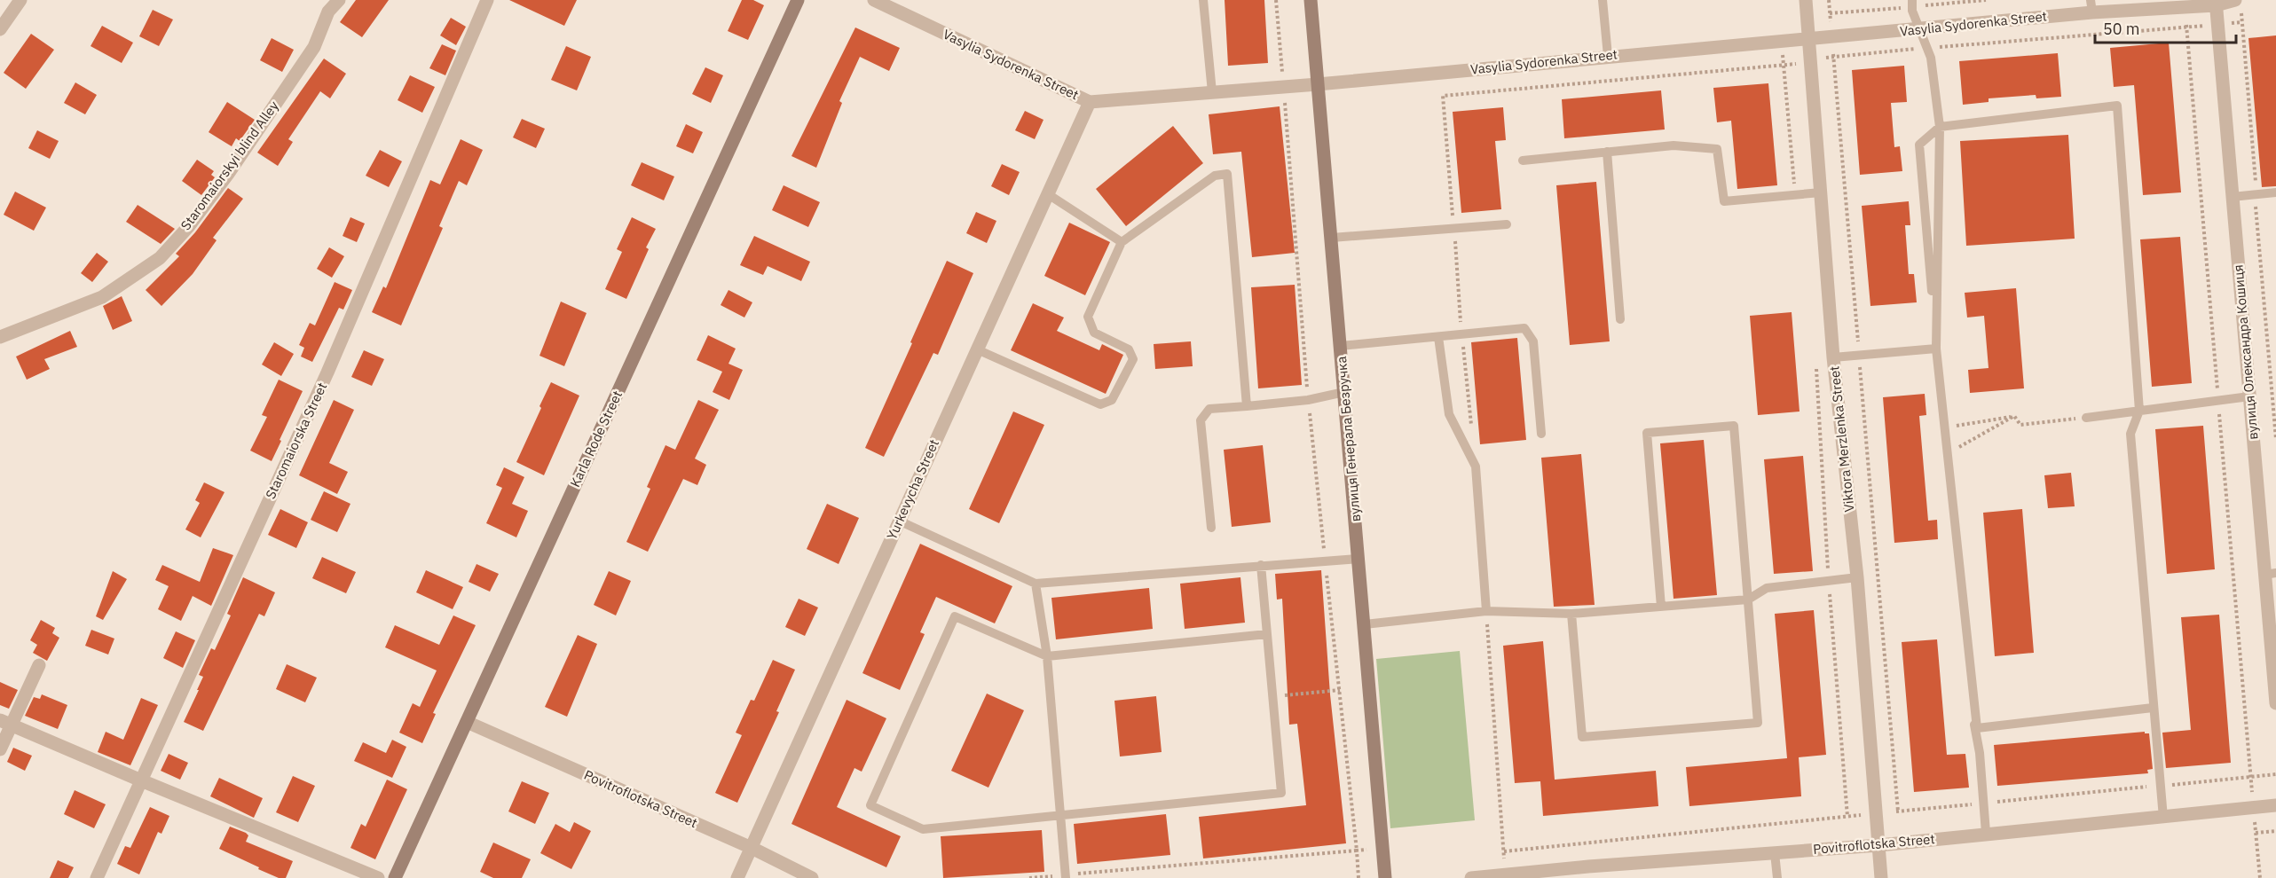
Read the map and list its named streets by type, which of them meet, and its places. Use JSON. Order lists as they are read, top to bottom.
{
  "streets": {
    "street": [
      "Vasylia Sydorenka Street",
      "Staromaiorskyi blind Alley",
      "вулиця Олександра Кошиця",
      "Karla Rode Street",
      "вулиця Генерала Безручка",
      "Viktora Merzlenka Street",
      "Staromaiorska Street",
      "Yurkevycha Street",
      "Povitroflotska Street"
    ]
  },
  "crossings": [
    ["Vasylia Sydorenka Street", "вулиця Олександра Кошиця"],
    ["Vasylia Sydorenka Street", "вулиця Генерала Безручка"],
    ["Vasylia Sydorenka Street", "Viktora Merzlenka Street"],
    ["Vasylia Sydorenka Street", "Yurkevycha Street"],
    ["Karla Rode Street", "Povitroflotska Street"],
    ["Viktora Merzlenka Street", "Povitroflotska Street"],
    ["Yurkevycha Street", "Povitroflotska Street"]
  ],
  "scale_bar": "50 m"
}
